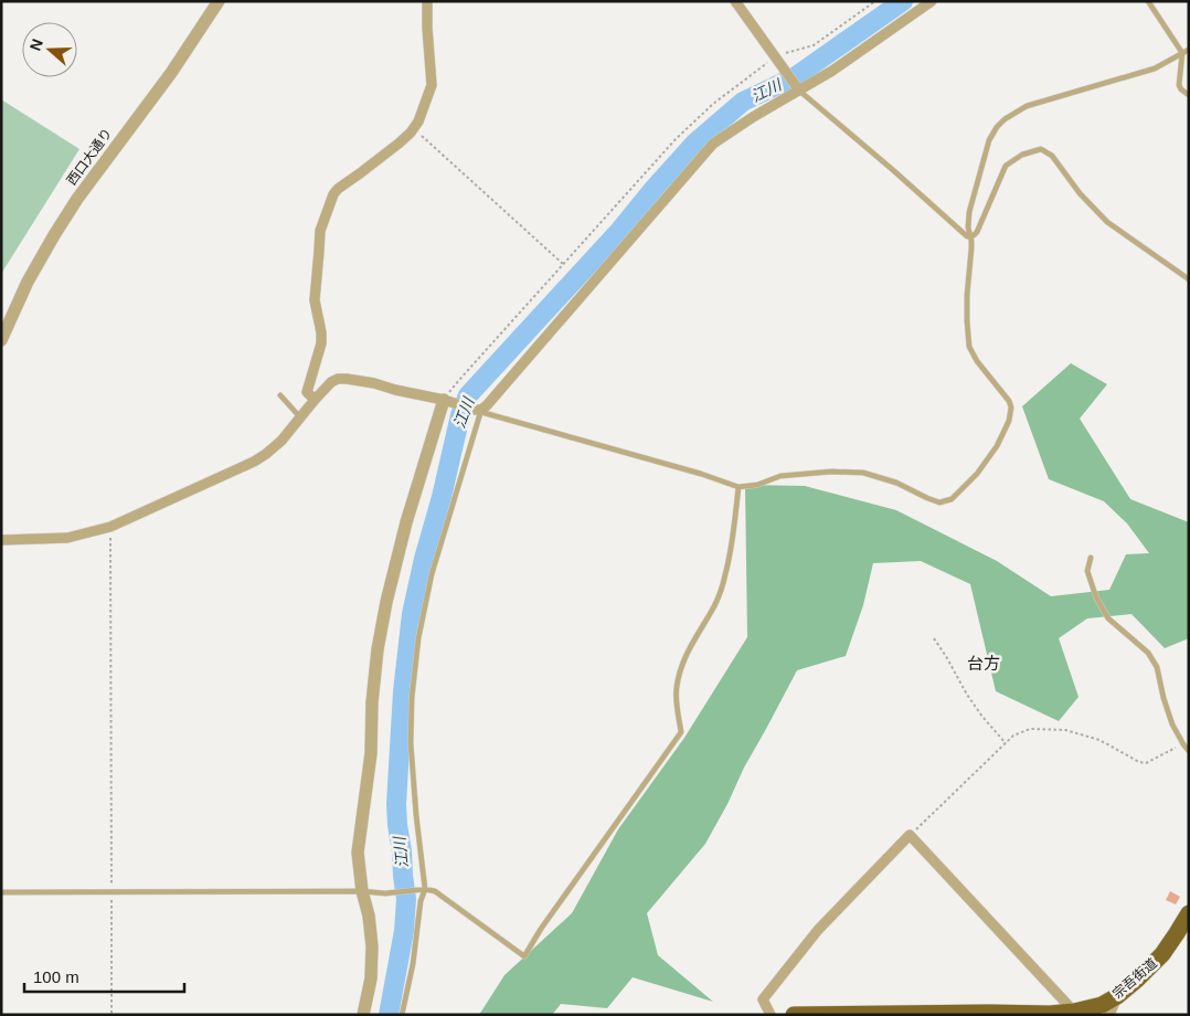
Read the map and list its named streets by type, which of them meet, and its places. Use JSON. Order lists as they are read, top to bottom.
{
  "streets": {
    "highway": ["宗吾街道"],
    "street": ["西口大通り"]
  },
  "districts": ["台方"],
  "water": ["江川"],
  "scale_bar": "100 m",
  "north": "left"
}
